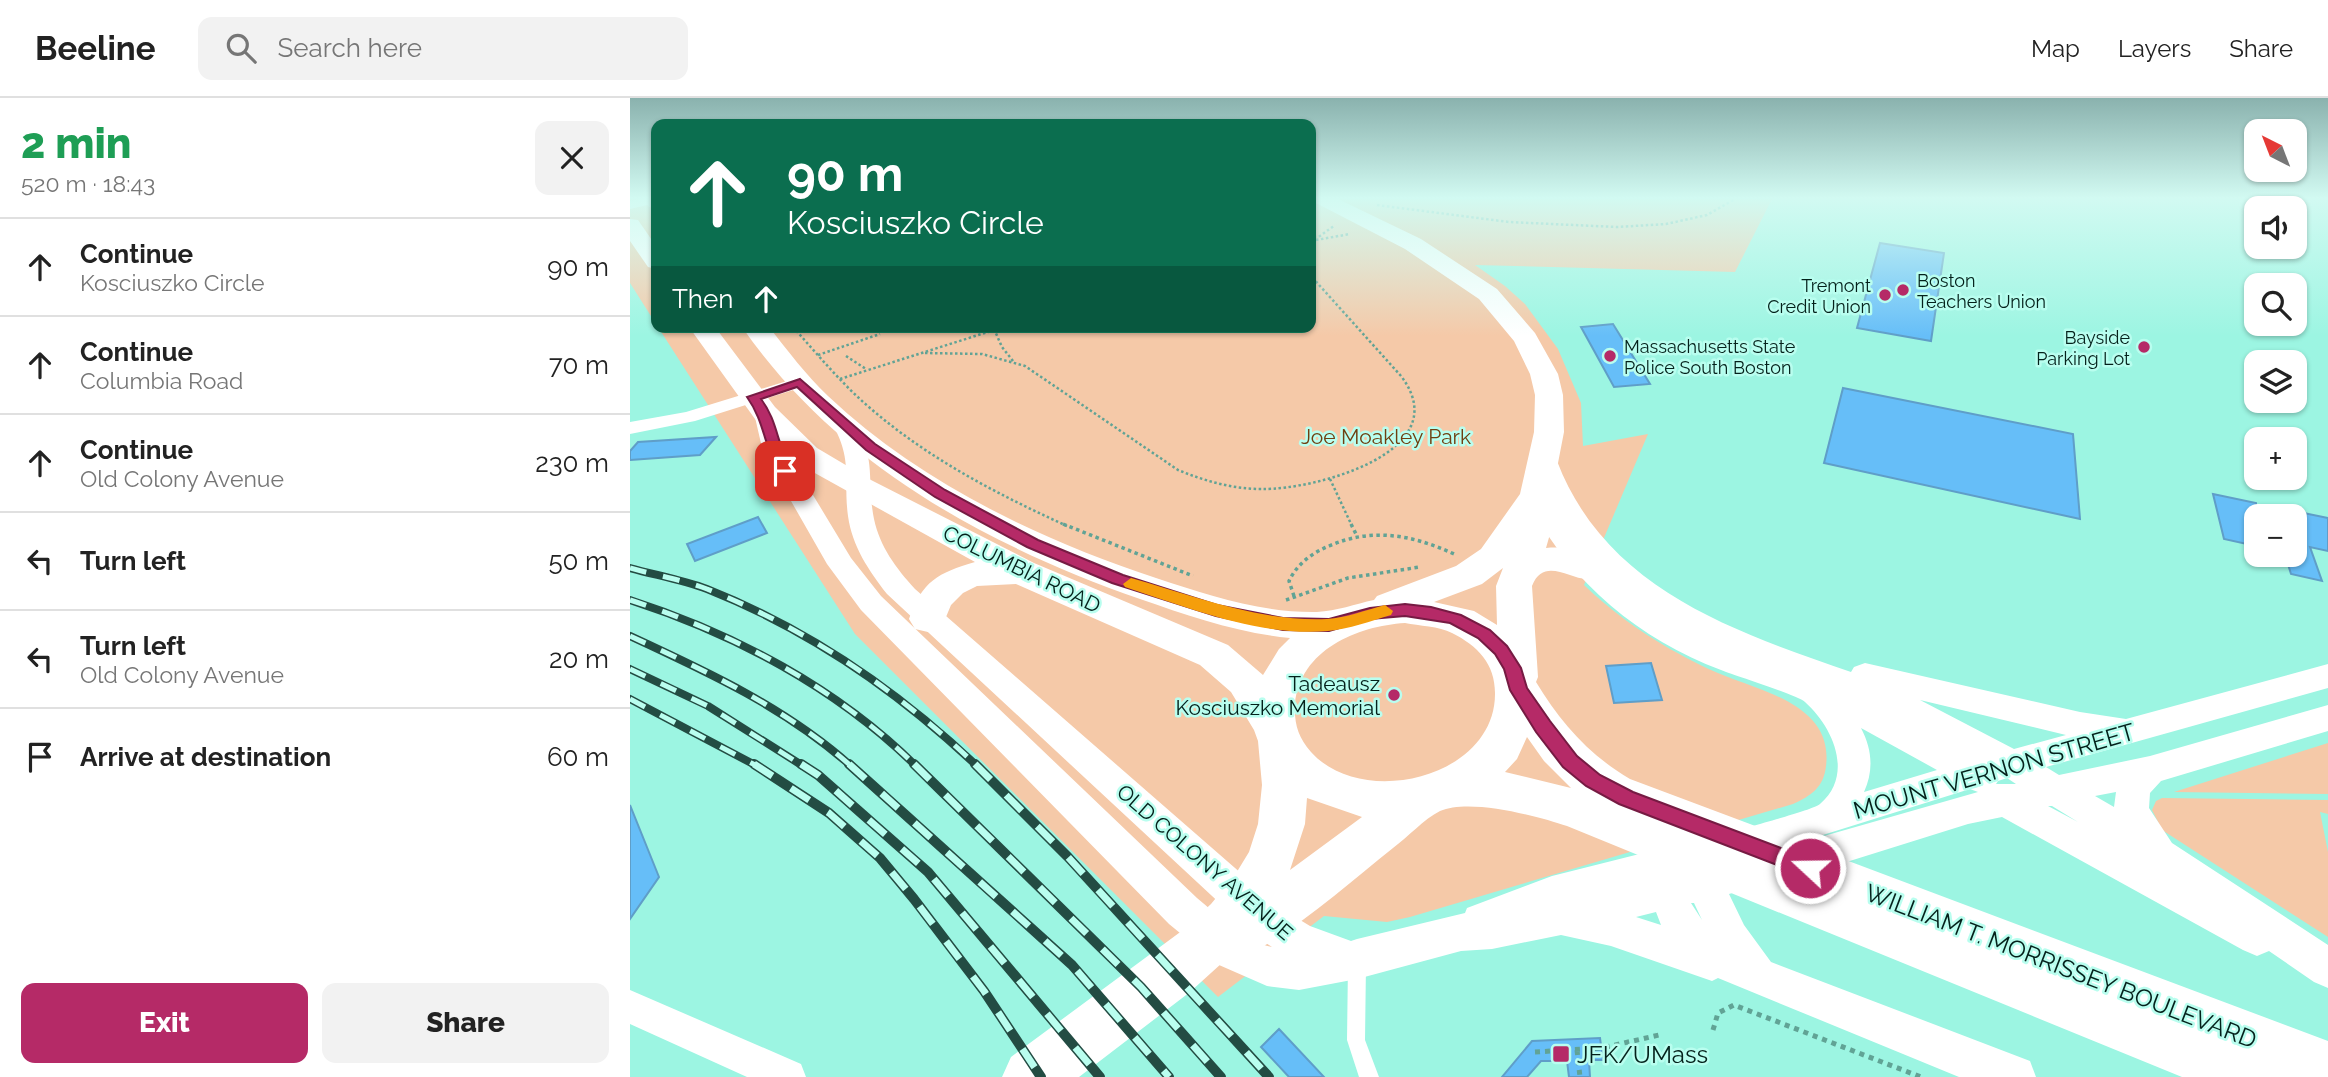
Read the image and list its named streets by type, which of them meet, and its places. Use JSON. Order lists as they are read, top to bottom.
{
  "streets": {
    "main road": ["COLUMBIA ROAD", "OLD COLONY AVENUE", "WILLIAM T. MORRISSEY BOULEVARD"],
    "street": ["MOUNT VERNON STREET"]
  },
  "crossings": [
    ["COLUMBIA ROAD", "OLD COLONY AVENUE"],
    ["COLUMBIA ROAD", "WILLIAM T. MORRISSEY BOULEVARD"],
    ["MOUNT VERNON STREET", "OLD COLONY AVENUE"]
  ],
  "parks": ["Joe Moakley Park"],
  "places": {
    "other": [
      "Boston Teachers Union",
      "Tremont Credit Union",
      "Bayside Parking Lot",
      "Massachusetts State Police South Boston",
      "Tadeausz Kosciuszko Memorial"
    ],
    "transit": ["JFK/UMass"]
  },
  "north": "top left",
  "page": {
    "header": "Beeline",
    "search": "Search here",
    "nav": ["Map", "Layers", "Share"],
    "heading": ["2 min", "520 m · 18:43"],
    "map_buttons": ["+", "−"],
    "turn": ["90 m", "Kosciuszko Circle"],
    "list": [
      {
        "name": "Continue",
        "note": "Kosciuszko Circle",
        "value": "90 m"
      },
      {
        "name": "Continue",
        "note": "Columbia Road",
        "value": "70 m"
      },
      {
        "name": "Continue",
        "note": "Old Colony Avenue",
        "value": "230 m"
      },
      {
        "name": "Turn left",
        "value": "50 m"
      },
      {
        "name": "Turn left",
        "note": "Old Colony Avenue",
        "value": "20 m"
      },
      {
        "name": "Arrive at destination",
        "value": "60 m"
      }
    ],
    "then": "Then",
    "buttons": ["Exit", "Share"]
  }
}
